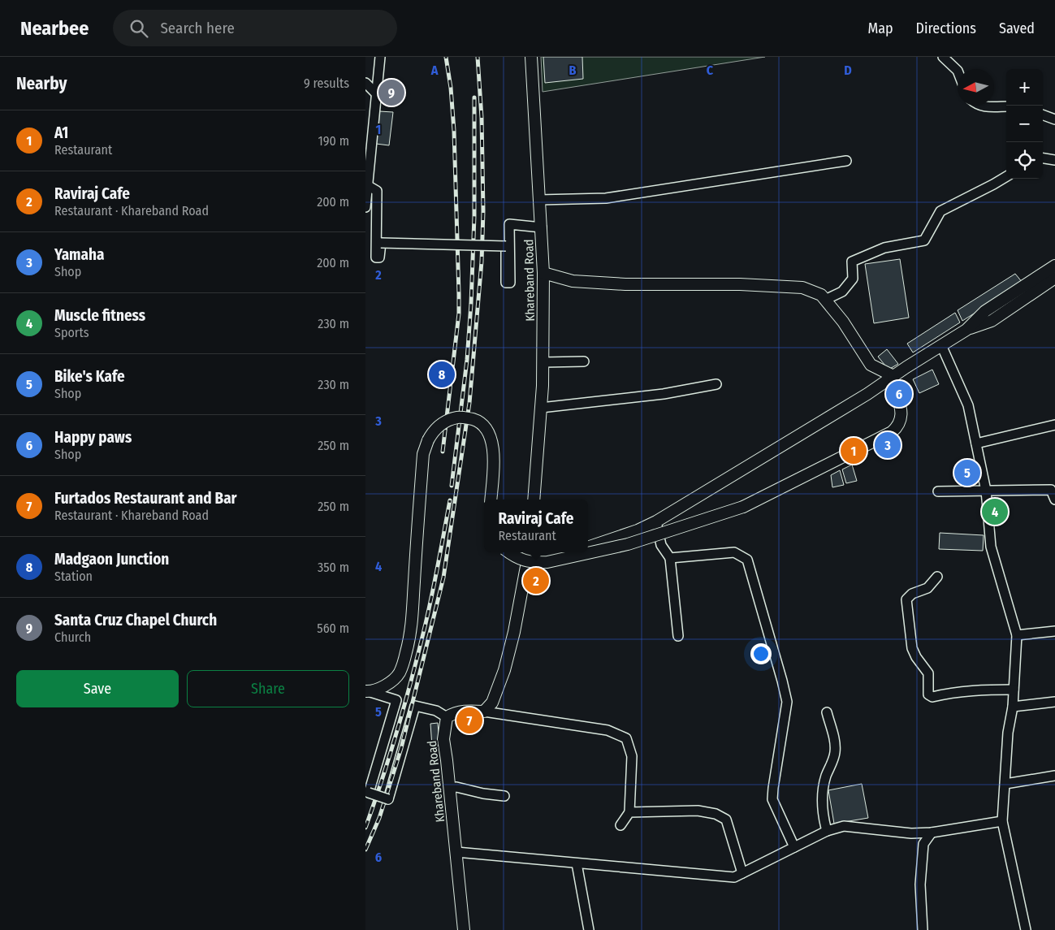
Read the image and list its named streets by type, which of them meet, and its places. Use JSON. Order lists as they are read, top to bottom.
{
  "streets": {
    "main road": ["Khareband Road"]
  },
  "north": "left",
  "page": {
    "header": "Nearbee",
    "search": "Search here",
    "nav": ["Map", "Directions", "Saved"],
    "heading": ["Nearby", "9 results"],
    "map_buttons": ["+", "−"],
    "pins": [
      "9",
      "8",
      "6",
      "3",
      "1",
      "5",
      "4",
      "2",
      "7"
    ],
    "list": [
      {
        "mark": "1",
        "name": "A1",
        "note": "Restaurant",
        "value": "190 m"
      },
      {
        "mark": "2",
        "name": "Raviraj Cafe",
        "note": "Restaurant · Khareband Road",
        "value": "200 m"
      },
      {
        "mark": "3",
        "name": "Yamaha",
        "note": "Shop",
        "value": "200 m"
      },
      {
        "mark": "4",
        "name": "Muscle fitness",
        "note": "Sports",
        "value": "230 m"
      },
      {
        "mark": "5",
        "name": "Bike's Kafe",
        "note": "Shop",
        "value": "230 m"
      },
      {
        "mark": "6",
        "name": "Happy paws",
        "note": "Shop",
        "value": "250 m"
      },
      {
        "mark": "7",
        "name": "Furtados Restaurant and Bar",
        "note": "Restaurant · Khareband Road",
        "value": "250 m"
      },
      {
        "mark": "8",
        "name": "Madgaon Junction",
        "note": "Station",
        "value": "350 m"
      },
      {
        "mark": "9",
        "name": "Santa Cruz Chapel Church",
        "note": "Church",
        "value": "560 m"
      }
    ],
    "popup": ["Raviraj Cafe", "Restaurant"],
    "buttons": ["Save", "Share"]
  },
  "grid": {
    "columns": [
      "A",
      "B",
      "C",
      "D"
    ],
    "rows": [
      "1",
      "2",
      "3",
      "4",
      "5",
      "6"
    ]
  }
}
